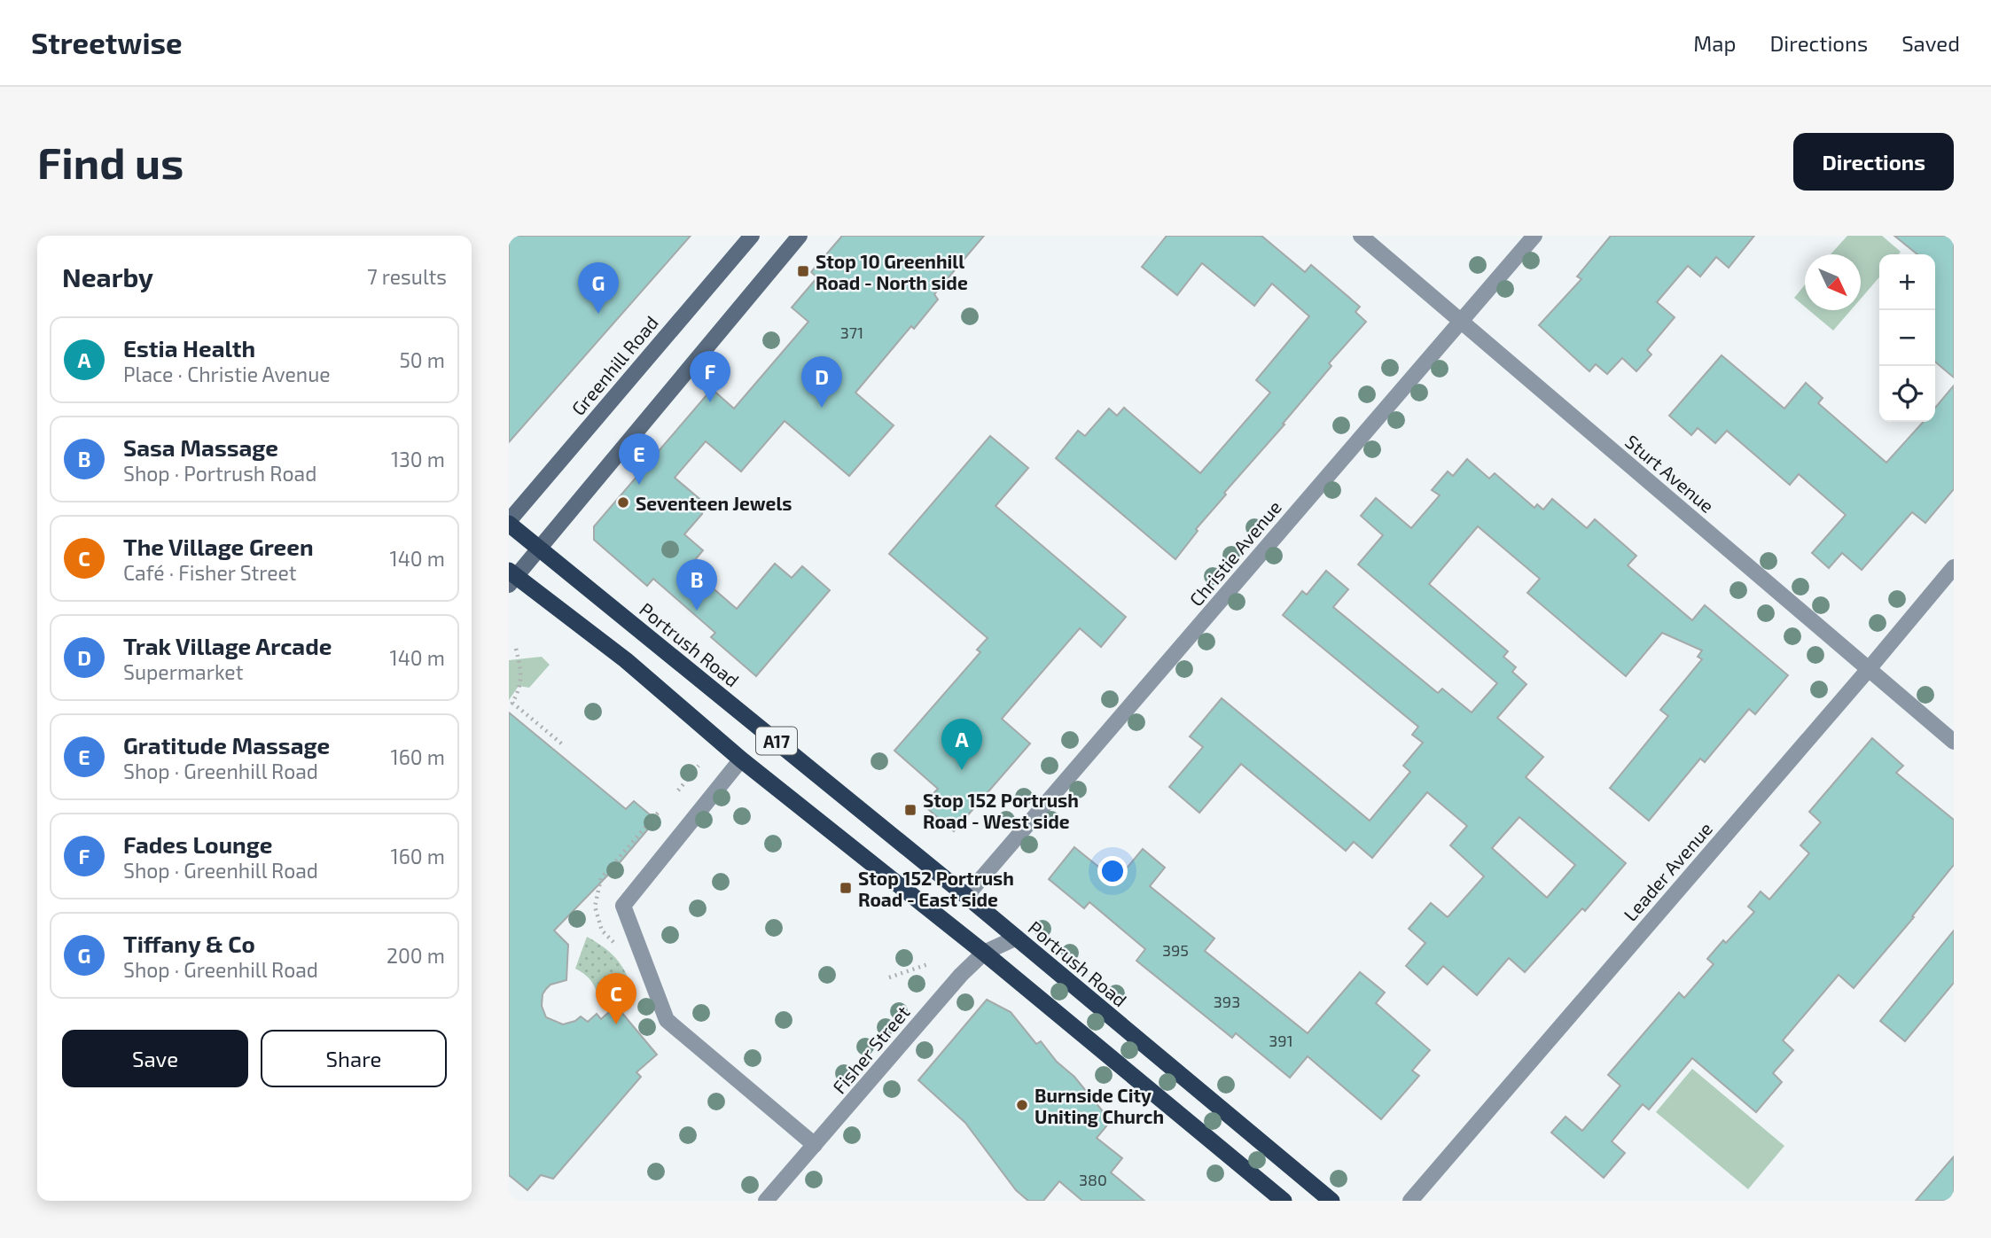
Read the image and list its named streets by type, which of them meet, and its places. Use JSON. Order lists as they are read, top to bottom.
{
  "streets": {
    "highway": ["Portrush Road", "A17"],
    "main road": ["Greenhill Road"],
    "street": [
      "Sturt Avenue",
      "Christie Avenue",
      "Leader Avenue",
      "Fisher Street"
    ]
  },
  "crossings": [
    ["Greenhill Road", "Portrush Road"],
    ["Sturt Avenue", "Christie Avenue"],
    ["Sturt Avenue", "Leader Avenue"],
    ["Christie Avenue", "Portrush Road"],
    ["Portrush Road", "Fisher Street"],
    ["A17", "Fisher Street"]
  ],
  "places": {
    "transit": ["Stop 10 Greenhill Road - North side", "Stop 152 Portrush Road - West side", "Stop 152 Portrush Road - East side"],
    "other": ["Seventeen Jewels", "Burnside City Uniting Church"]
  },
  "house_numbers": [
    "371",
    "395",
    "393",
    "391",
    "380"
  ],
  "north": "bottom right",
  "page": {
    "header": "Streetwise",
    "nav": ["Map", "Directions", "Saved"],
    "buttons": [
      "Directions",
      ["Save", "Share"]
    ],
    "title": "Find us",
    "heading": ["Nearby", "7 results"],
    "map_buttons": ["+", "−"],
    "pins": [
      "G",
      "F",
      "D",
      "E",
      "B",
      "A",
      "C"
    ],
    "list": [
      {
        "mark": "A",
        "name": "Estia Health",
        "note": "Place · Christie Avenue",
        "value": "50 m"
      },
      {
        "mark": "B",
        "name": "Sasa Massage",
        "note": "Shop · Portrush Road",
        "value": "130 m"
      },
      {
        "mark": "C",
        "name": "The Village Green",
        "note": "Café · Fisher Street",
        "value": "140 m"
      },
      {
        "mark": "D",
        "name": "Trak Village Arcade",
        "note": "Supermarket",
        "value": "140 m"
      },
      {
        "mark": "E",
        "name": "Gratitude Massage",
        "note": "Shop · Greenhill Road",
        "value": "160 m"
      },
      {
        "mark": "F",
        "name": "Fades Lounge",
        "note": "Shop · Greenhill Road",
        "value": "160 m"
      },
      {
        "mark": "G",
        "name": "Tiffany & Co",
        "note": "Shop · Greenhill Road",
        "value": "200 m"
      }
    ]
  }
}
